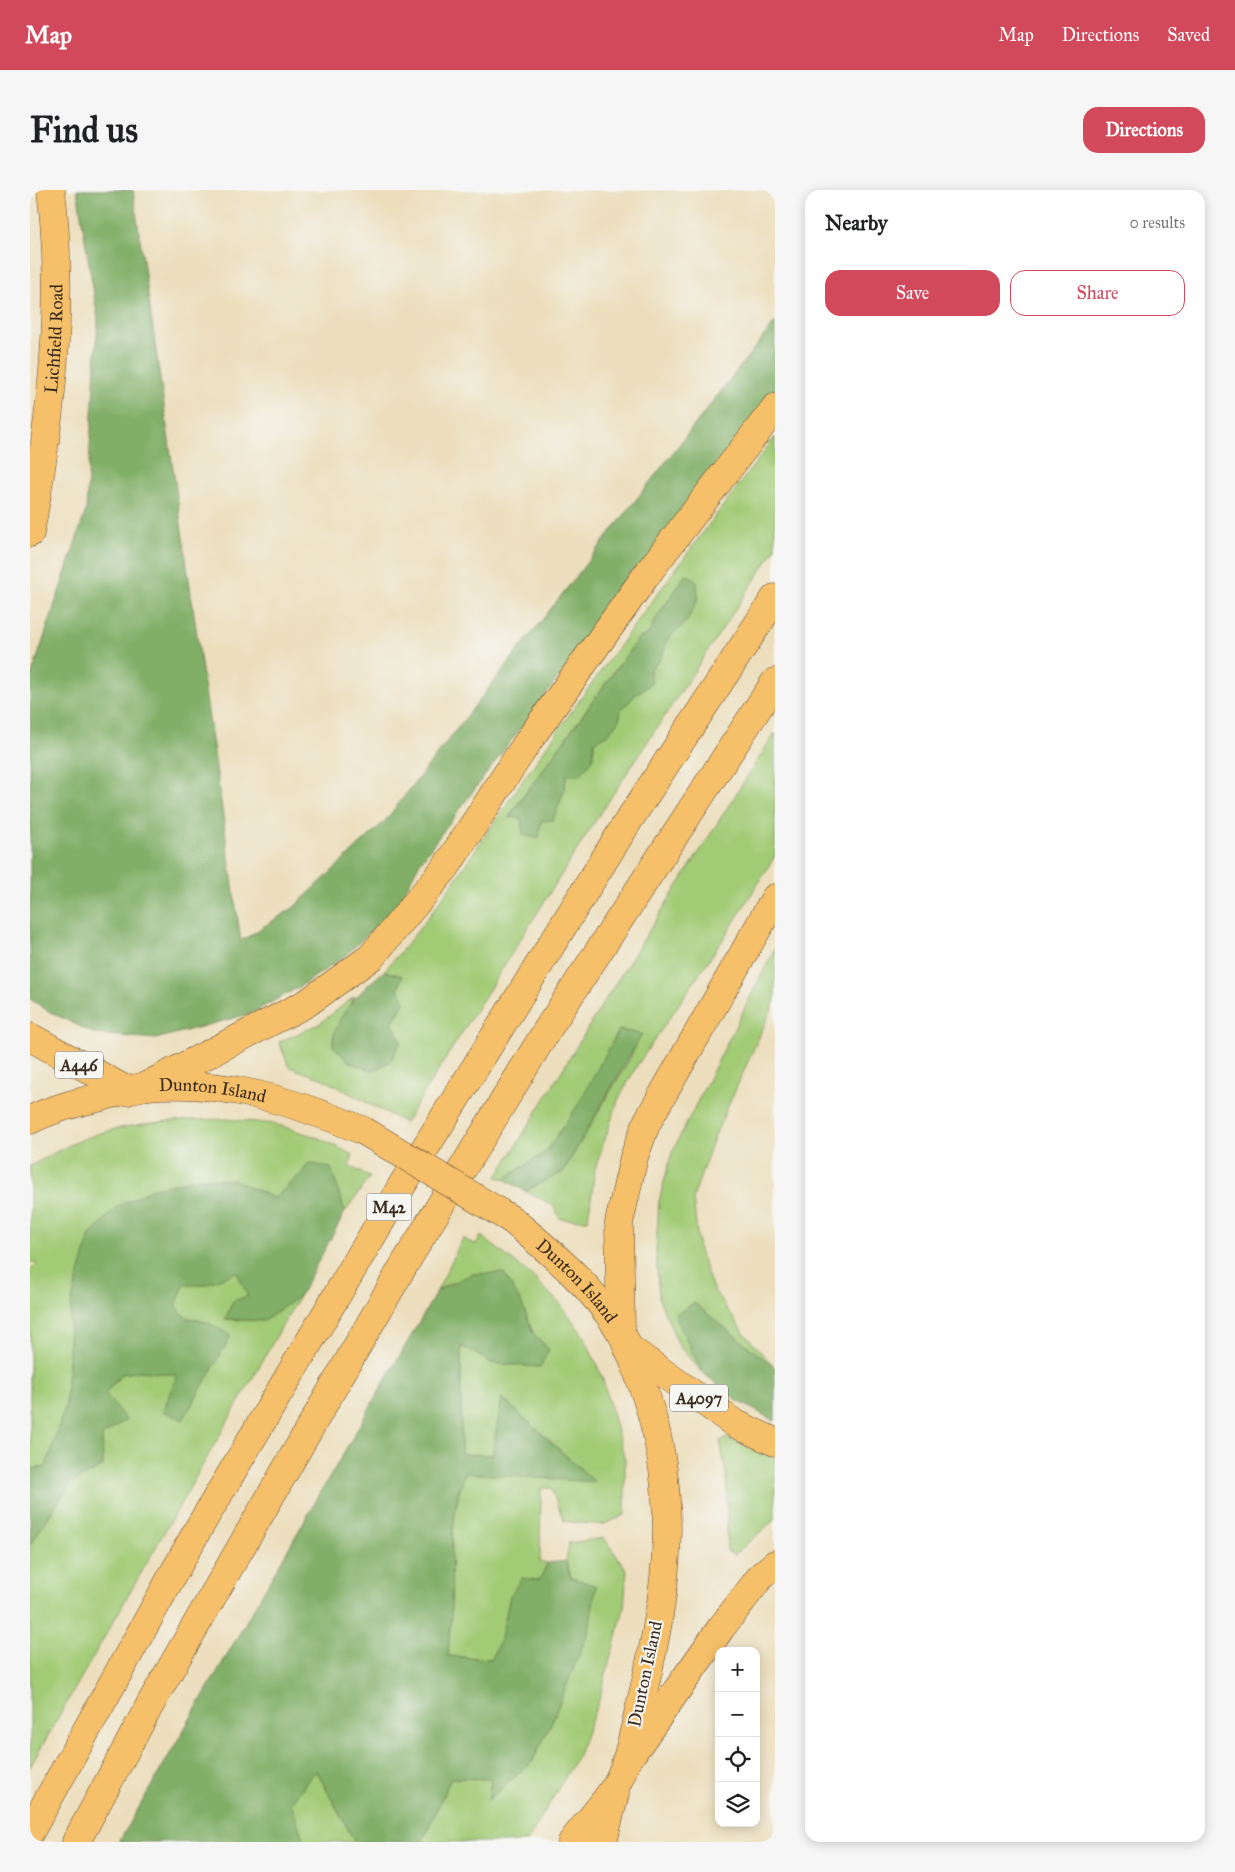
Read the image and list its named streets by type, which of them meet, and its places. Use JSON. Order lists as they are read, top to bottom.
{
  "streets": {
    "main road": [
      "Lichfield Road",
      "A446",
      "Dunton Island",
      "M42",
      "A4097"
    ]
  },
  "crossings": [
    ["A446", "Dunton Island"],
    ["Dunton Island", "A4097"]
  ],
  "page": {
    "header": "Map",
    "nav": ["Map", "Directions", "Saved"],
    "buttons": [
      "Directions",
      ["Save", "Share"]
    ],
    "title": "Find us",
    "heading": ["Nearby", "0 results"],
    "map_buttons": ["+", "−"]
  }
}
